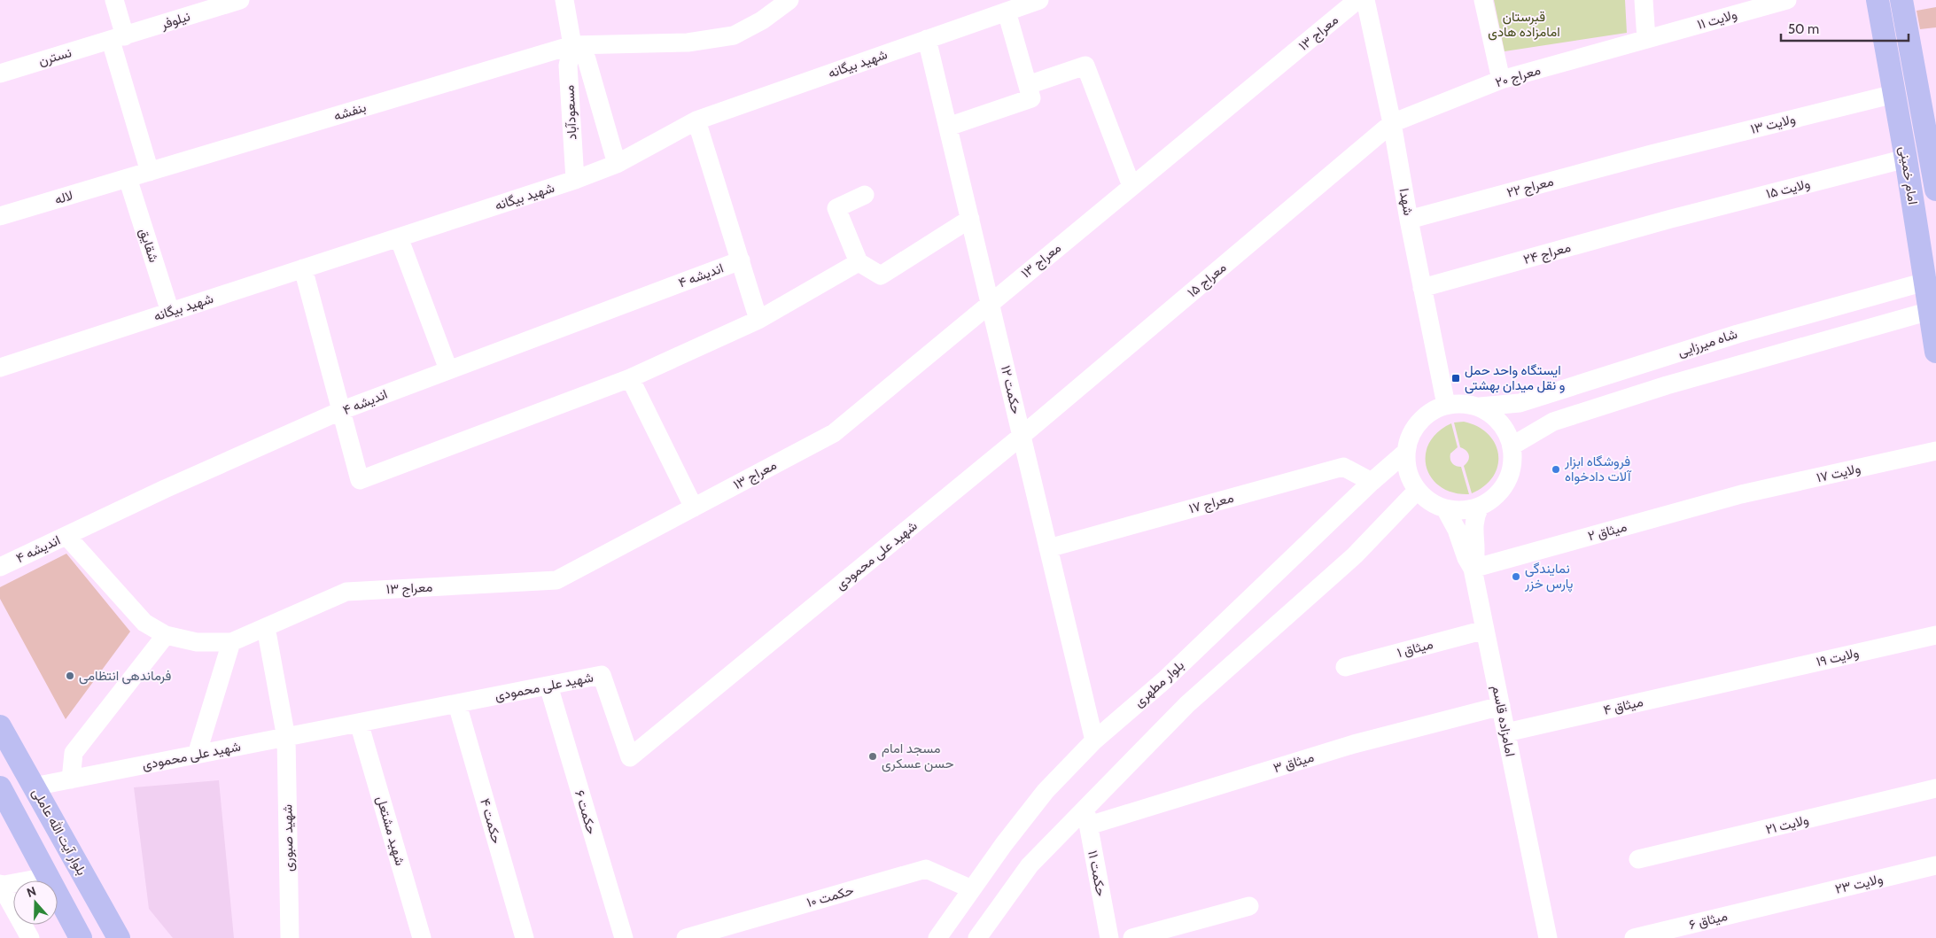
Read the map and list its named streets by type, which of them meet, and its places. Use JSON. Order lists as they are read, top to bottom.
{
  "streets": {
    "main road": ["امام خمینی", "بلوار آیت‌ الله عاملی"],
    "street": [
      "ولایت ۱۱",
      "نیلوفر",
      "معراج ۱۳",
      "نسترن",
      "شهید بیگانه",
      "معراج ۲۰",
      "بنفشه",
      "مسعودآباد",
      "ولایت ۱۳",
      "معراج ۲۲",
      "ولایت ۱۵",
      "لاله",
      "شهدا",
      "شقایق",
      "معراج ۲۴",
      "اندیشه ۴",
      "معراج ۱۵",
      "شاه میرزایی",
      "حکمت ۱۲",
      "ولایت ۱۷",
      "معراج ۱۷",
      "میثاق ۲",
      "شهید علی محمودی",
      "میثاق ۱",
      "ولایت ۱۹",
      "بلوار مطهری",
      "میثاق ۴",
      "امامزاده قاسم",
      "میثاق ۳",
      "حکمت ۶",
      "حکمت ۴",
      "ولایت ۲۱",
      "شهید مشتعل",
      "شهید صبوری",
      "حکمت ۱۱",
      "ولایت ۲۳",
      "حکمت ۱۰",
      "میثاق ۶"
    ]
  },
  "crossings": [
    ["ولایت ۱۱", "معراج ۲۰"],
    ["نیلوفر", "نسترن"],
    ["معراج ۱۳", "اندیشه ۴"],
    ["معراج ۱۳", "حکمت ۱۲"],
    ["معراج ۱۳", "شهید صبوری"],
    ["شهید بیگانه", "مسعودآباد"],
    ["شهید بیگانه", "شقایق"],
    ["شهید بیگانه", "حکمت ۱۲"],
    ["معراج ۲۰", "شهدا"],
    ["معراج ۲۰", "معراج ۱۵"],
    ["بنفشه", "مسعودآباد"],
    ["بنفشه", "لاله"],
    ["بنفشه", "شقایق"],
    ["ولایت ۱۳", "امام خمینی"],
    ["ولایت ۱۳", "معراج ۲۲"],
    ["امام خمینی", "ولایت ۱۵"],
    ["امام خمینی", "شاه میرزایی"],
    ["معراج ۲۲", "شهدا"],
    ["ولایت ۱۵", "معراج ۲۴"],
    ["لاله", "شقایق"],
    ["شهدا", "معراج ۲۴"],
    ["شهدا", "معراج ۱۵"],
    ["شهدا", "شاه میرزایی"],
    ["شهدا", "بلوار مطهری"],
    ["شهدا", "امامزاده قاسم"],
    ["معراج ۱۵", "حکمت ۱۲"],
    ["معراج ۱۵", "شهید علی محمودی"],
    ["شاه میرزایی", "بلوار مطهری"],
    ["شاه میرزایی", "امامزاده قاسم"],
    ["حکمت ۱۲", "معراج ۱۷"],
    ["حکمت ۱۲", "شهید علی محمودی"],
    ["حکمت ۱۲", "بلوار مطهری"],
    ["ولایت ۱۷", "میثاق ۲"],
    ["معراج ۱۷", "بلوار مطهری"],
    ["میثاق ۲", "امامزاده قاسم"],
    ["شهید علی محمودی", "حکمت ۶"],
    ["شهید علی محمودی", "حکمت ۴"],
    ["شهید علی محمودی", "شهید مشتعل"],
    ["شهید علی محمودی", "بلوار آیت‌ الله عاملی"],
    ["شهید علی محمودی", "شهید صبوری"],
    ["میثاق ۱", "امامزاده قاسم"],
    ["ولایت ۱۹", "میثاق ۴"],
    ["بلوار مطهری", "امامزاده قاسم"],
    ["بلوار مطهری", "حکمت ۱۰"],
    ["میثاق ۴", "امامزاده قاسم"],
    ["امامزاده قاسم", "میثاق ۳"],
    ["میثاق ۳", "حکمت ۱۱"],
    ["ولایت ۲۳", "میثاق ۶"]
  ],
  "parks": ["قبرستان امامزاده هادی"],
  "places": {
    "transit": ["ایستگاه واحد حمل و نقل میدان بهشتی"],
    "other": [
      "فروشگاه ابزار آلات دادخواه",
      "نمایندگی پارس خزر",
      "فرماندهی انتظامی",
      "مسجد امام حسن عسکری"
    ]
  },
  "scale_bar": "50 m",
  "north": "top"
}
